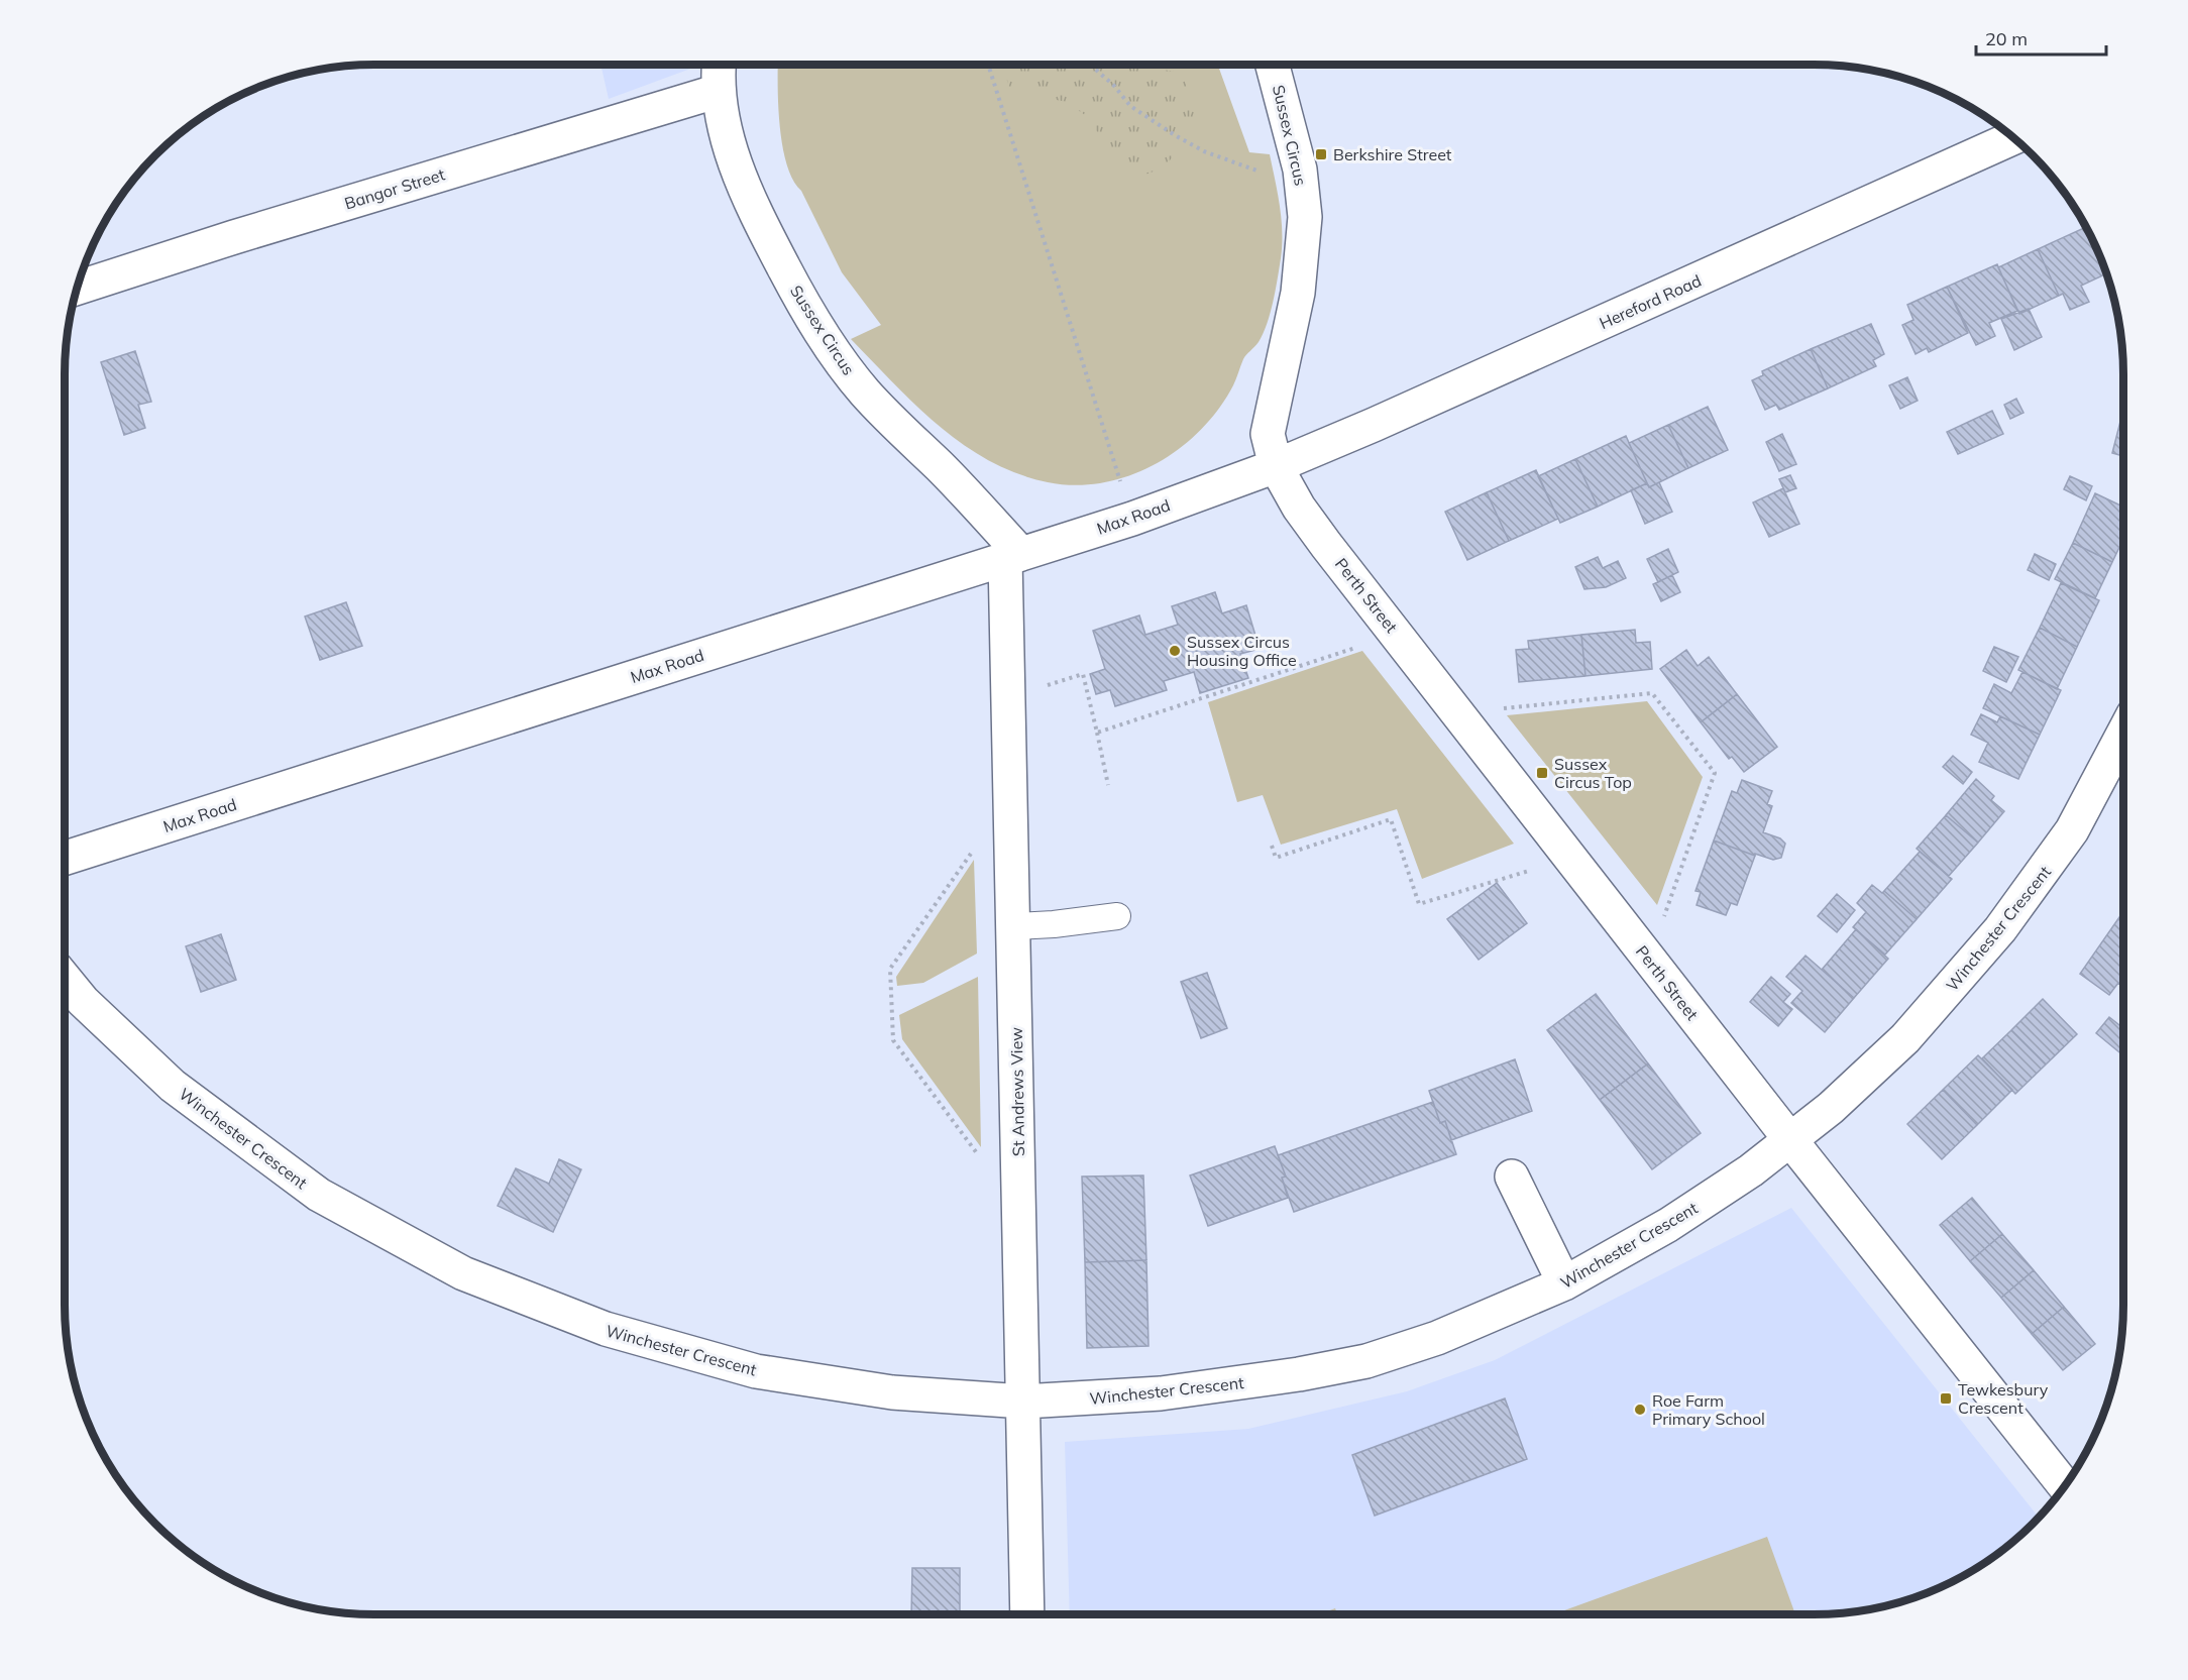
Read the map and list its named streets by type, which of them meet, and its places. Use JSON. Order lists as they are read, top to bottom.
{
  "streets": {
    "street": [
      "Sussex Circus",
      "Bangor Street",
      "Hereford Road",
      "Max Road",
      "Perth Street",
      "Winchester Crescent",
      "St Andrews View"
    ]
  },
  "crossings": [
    ["Sussex Circus", "Bangor Street"],
    ["Sussex Circus", "Hereford Road"],
    ["Sussex Circus", "Max Road"],
    ["Sussex Circus", "Perth Street"],
    ["Sussex Circus", "St Andrews View"],
    ["Hereford Road", "Max Road"],
    ["Hereford Road", "Perth Street"],
    ["Max Road", "Perth Street"],
    ["Max Road", "St Andrews View"],
    ["Perth Street", "Winchester Crescent"],
    ["Winchester Crescent", "St Andrews View"]
  ],
  "places": {
    "transit": ["Berkshire Street", "Sussex Circus Top", "Tewkesbury Crescent"],
    "other": ["Sussex Circus Housing Office", "Roe Farm Primary School"]
  },
  "scale_bar": "20 m"
}
